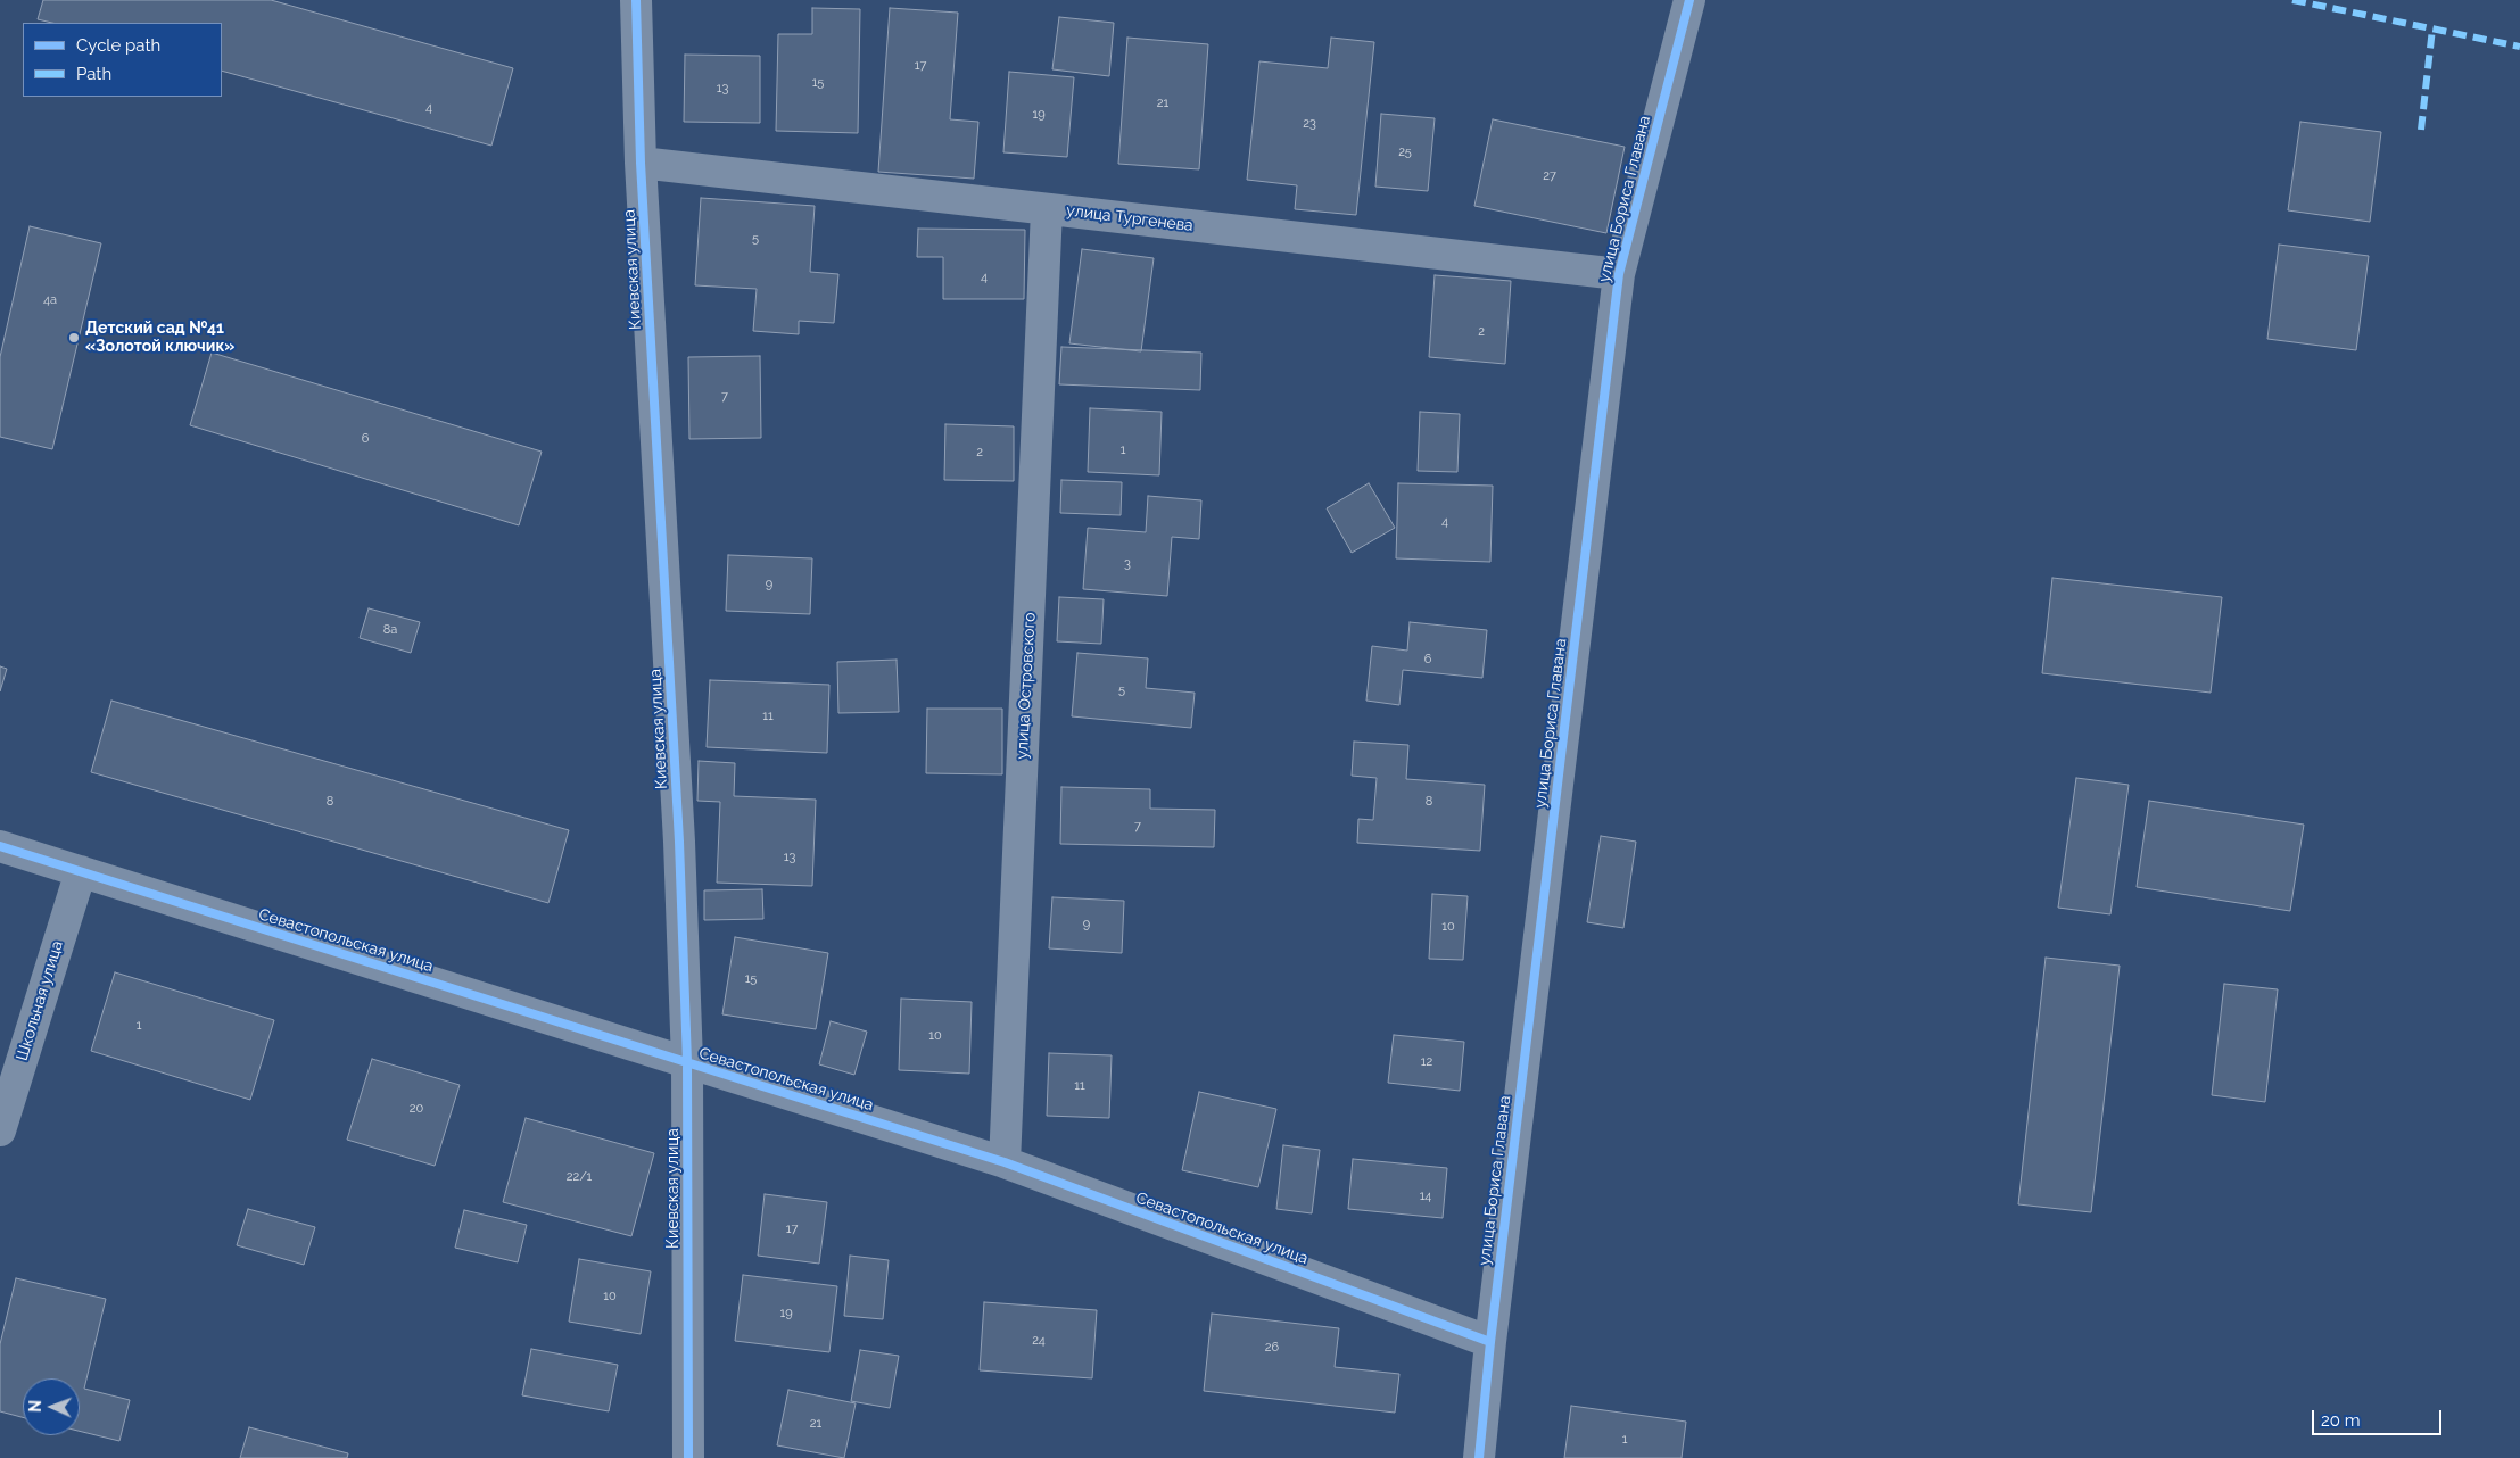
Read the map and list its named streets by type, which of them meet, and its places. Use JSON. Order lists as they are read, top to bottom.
{
  "streets": {
    "street": [
      "улица Бориса Главана",
      "улица Тургенева",
      "Киевская улица",
      "улица Островского",
      "Севастопольская улица",
      "Школьная улица"
    ]
  },
  "crossings": [
    ["улица Бориса Главана", "улица Тургенева"],
    ["улица Бориса Главана", "Севастопольская улица"],
    ["улица Тургенева", "Киевская улица"],
    ["улица Тургенева", "улица Островского"],
    ["Киевская улица", "Севастопольская улица"],
    ["улица Островского", "Севастопольская улица"],
    ["Севастопольская улица", "Школьная улица"]
  ],
  "places": ["Детский сад №41 «Золотой ключик»"],
  "house_numbers": [
    "17",
    "15",
    "13",
    "21",
    "4",
    "19",
    "23",
    "25",
    "27",
    "5",
    "4",
    "4а",
    "2",
    "7",
    "6",
    "1",
    "2",
    "4",
    "3",
    "9",
    "8а",
    "6",
    "5",
    "11",
    "8",
    "8",
    "7",
    "13",
    "9",
    "10",
    "15",
    "1",
    "10",
    "12",
    "11",
    "20",
    "22/1",
    "14",
    "17",
    "10",
    "19",
    "24",
    "26",
    "21",
    "1"
  ],
  "legend": ["Cycle path", "Path"],
  "scale_bar": "20 m",
  "north": "left"
}
